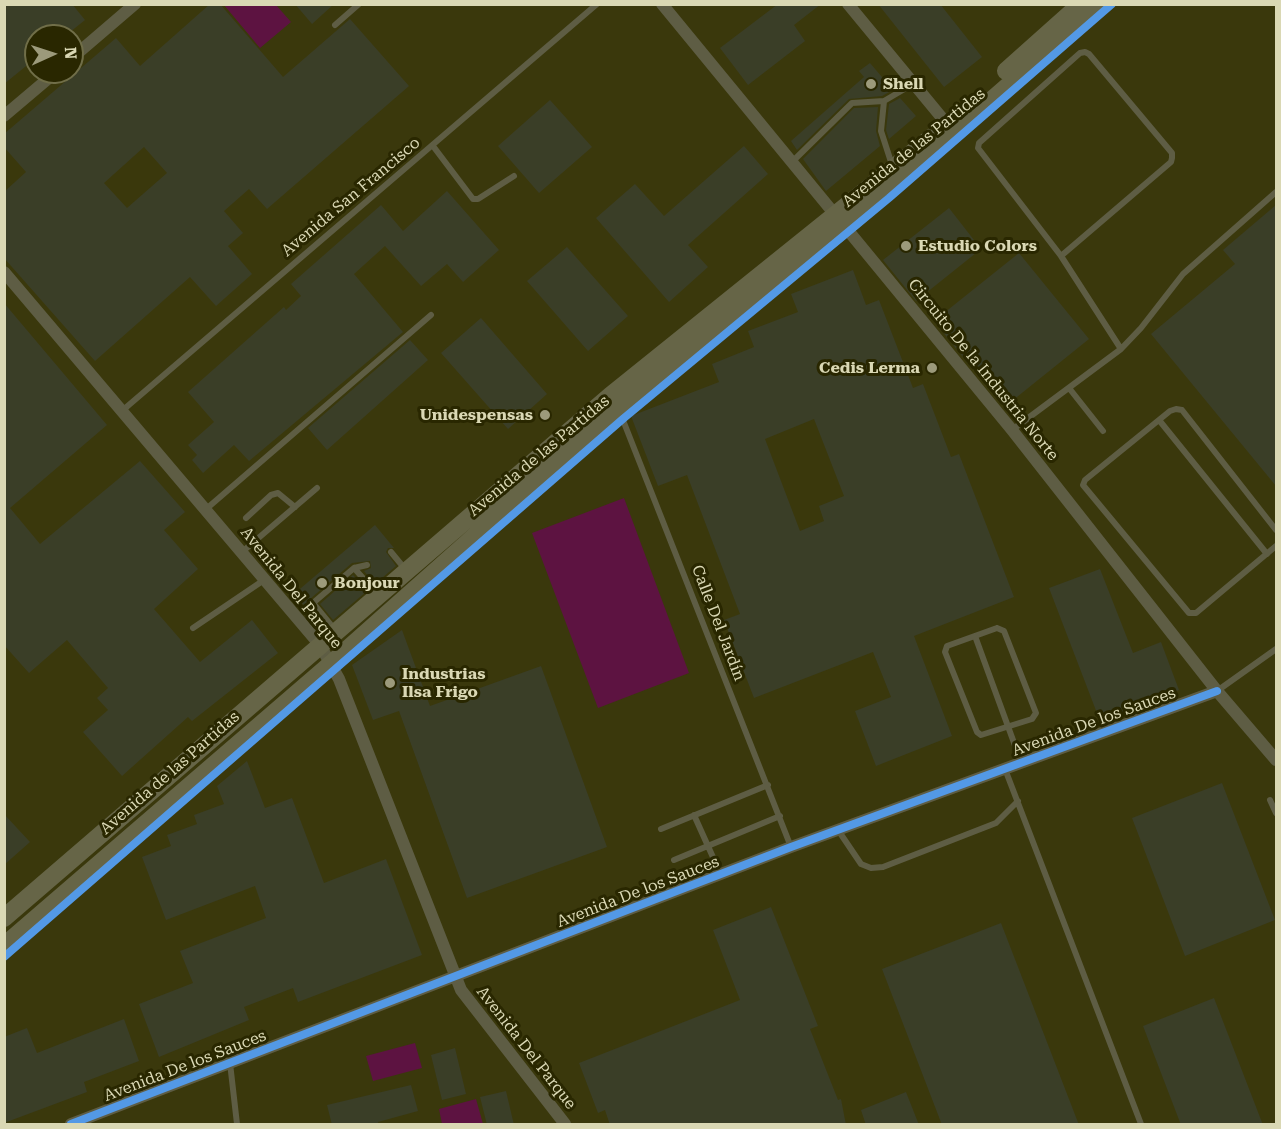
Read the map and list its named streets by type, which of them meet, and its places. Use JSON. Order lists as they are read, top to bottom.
{
  "streets": {
    "main road": ["Avenida de las Partidas"],
    "street": ["Circuito De la Industria Norte", "Avenida Del Parque", "Avenida De los Sauces"],
    "lane": ["Avenida San Francisco", "Calle Del Jardín"]
  },
  "crossings": [
    ["Avenida de las Partidas", "Circuito De la Industria Norte"],
    ["Avenida de las Partidas", "Avenida Del Parque"],
    ["Avenida de las Partidas", "Calle Del Jardín"],
    ["Avenida San Francisco", "Avenida Del Parque"],
    ["Circuito De la Industria Norte", "Avenida De los Sauces"],
    ["Avenida Del Parque", "Avenida De los Sauces"],
    ["Calle Del Jardín", "Avenida De los Sauces"]
  ],
  "places": [
    "Shell",
    "Estudio Colors",
    "Cedis Lerma",
    "Unidespensas",
    "Bonjour",
    "Industrias Ilsa Frigo"
  ],
  "north": "right"
}
